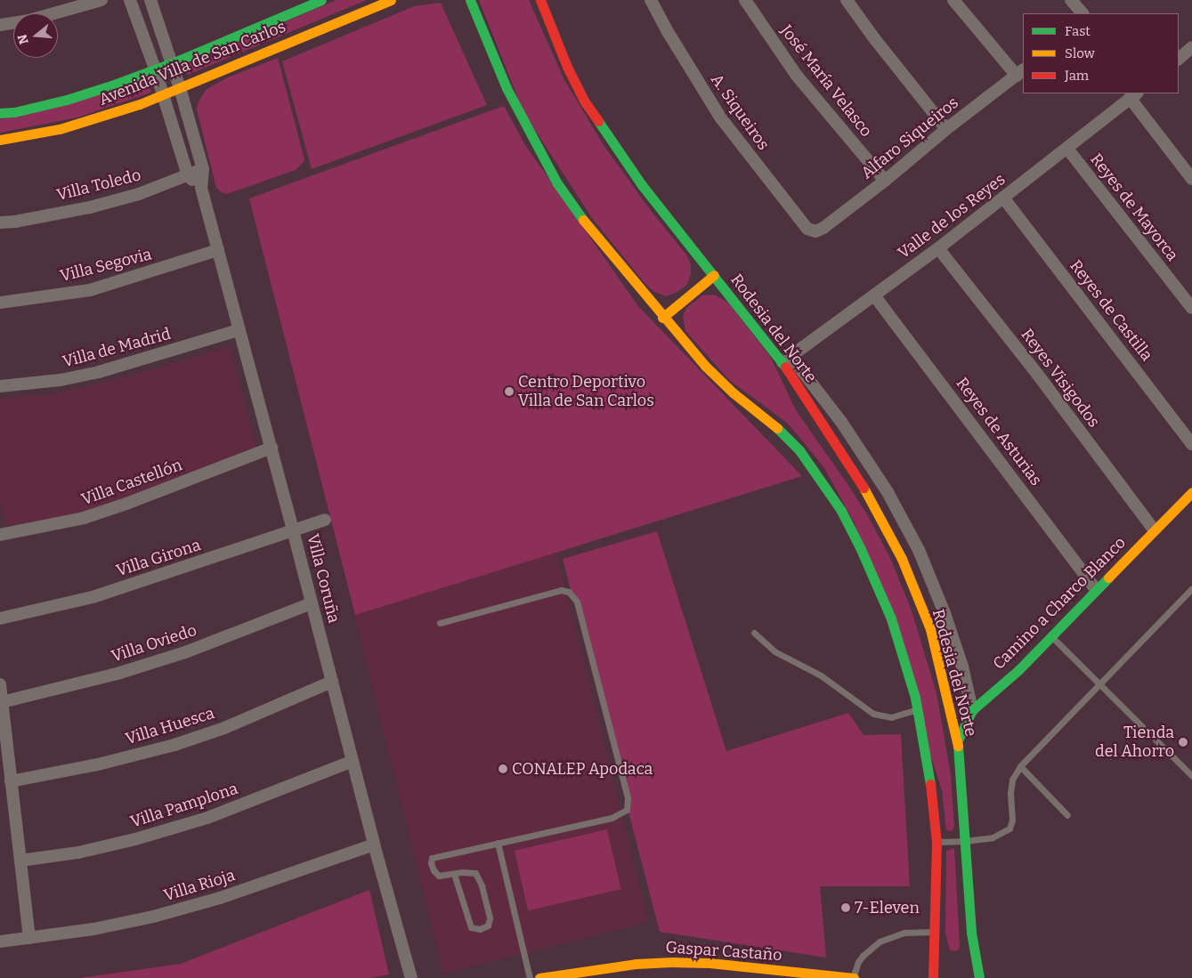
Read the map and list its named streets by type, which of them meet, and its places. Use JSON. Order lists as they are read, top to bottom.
{
  "streets": {
    "street": [
      "Avenida Villa de San Carlos",
      "José María Velasco",
      "A. Siqueiros",
      "Alfaro Siqueiros",
      "Villa Toledo",
      "Reyes de Mayorca",
      "Valle de los Reyes",
      "Villa Segovia",
      "Reyes de Castilla",
      "Rodesia del Norte",
      "Villa de Madrid",
      "Reyes Visigodos",
      "Reyes de Asturias",
      "Villa Castellón",
      "Villa Girona",
      "Villa Coruña",
      "Camino a Charco Blanco",
      "Villa Oviedo",
      "Villa Huesca",
      "Villa Pamplona",
      "Villa Rioja",
      "Gaspar Castaño"
    ]
  },
  "crossings": [
    ["Avenida Villa de San Carlos", "Villa Coruña"],
    ["José María Velasco", "Alfaro Siqueiros"],
    ["A. Siqueiros", "Alfaro Siqueiros"],
    ["Villa Toledo", "Villa Coruña"],
    ["Reyes de Mayorca", "Valle de los Reyes"],
    ["Valle de los Reyes", "Reyes de Castilla"],
    ["Valle de los Reyes", "Rodesia del Norte"],
    ["Valle de los Reyes", "Reyes Visigodos"],
    ["Valle de los Reyes", "Reyes de Asturias"],
    ["Villa Segovia", "Villa Coruña"],
    ["Rodesia del Norte", "Camino a Charco Blanco"],
    ["Villa de Madrid", "Villa Coruña"],
    ["Reyes Visigodos", "Camino a Charco Blanco"],
    ["Reyes de Asturias", "Camino a Charco Blanco"],
    ["Villa Castellón", "Villa Coruña"],
    ["Villa Girona", "Villa Coruña"],
    ["Villa Coruña", "Villa Oviedo"],
    ["Villa Coruña", "Villa Huesca"],
    ["Villa Coruña", "Villa Pamplona"],
    ["Villa Coruña", "Villa Rioja"]
  ],
  "places": [
    "Centro Deportivo Villa de San Carlos",
    "Tienda del Ahorro",
    "CONALEP Apodaca",
    "7-Eleven"
  ],
  "legend": ["Fast", "Slow", "Jam"],
  "north": "left"
}
